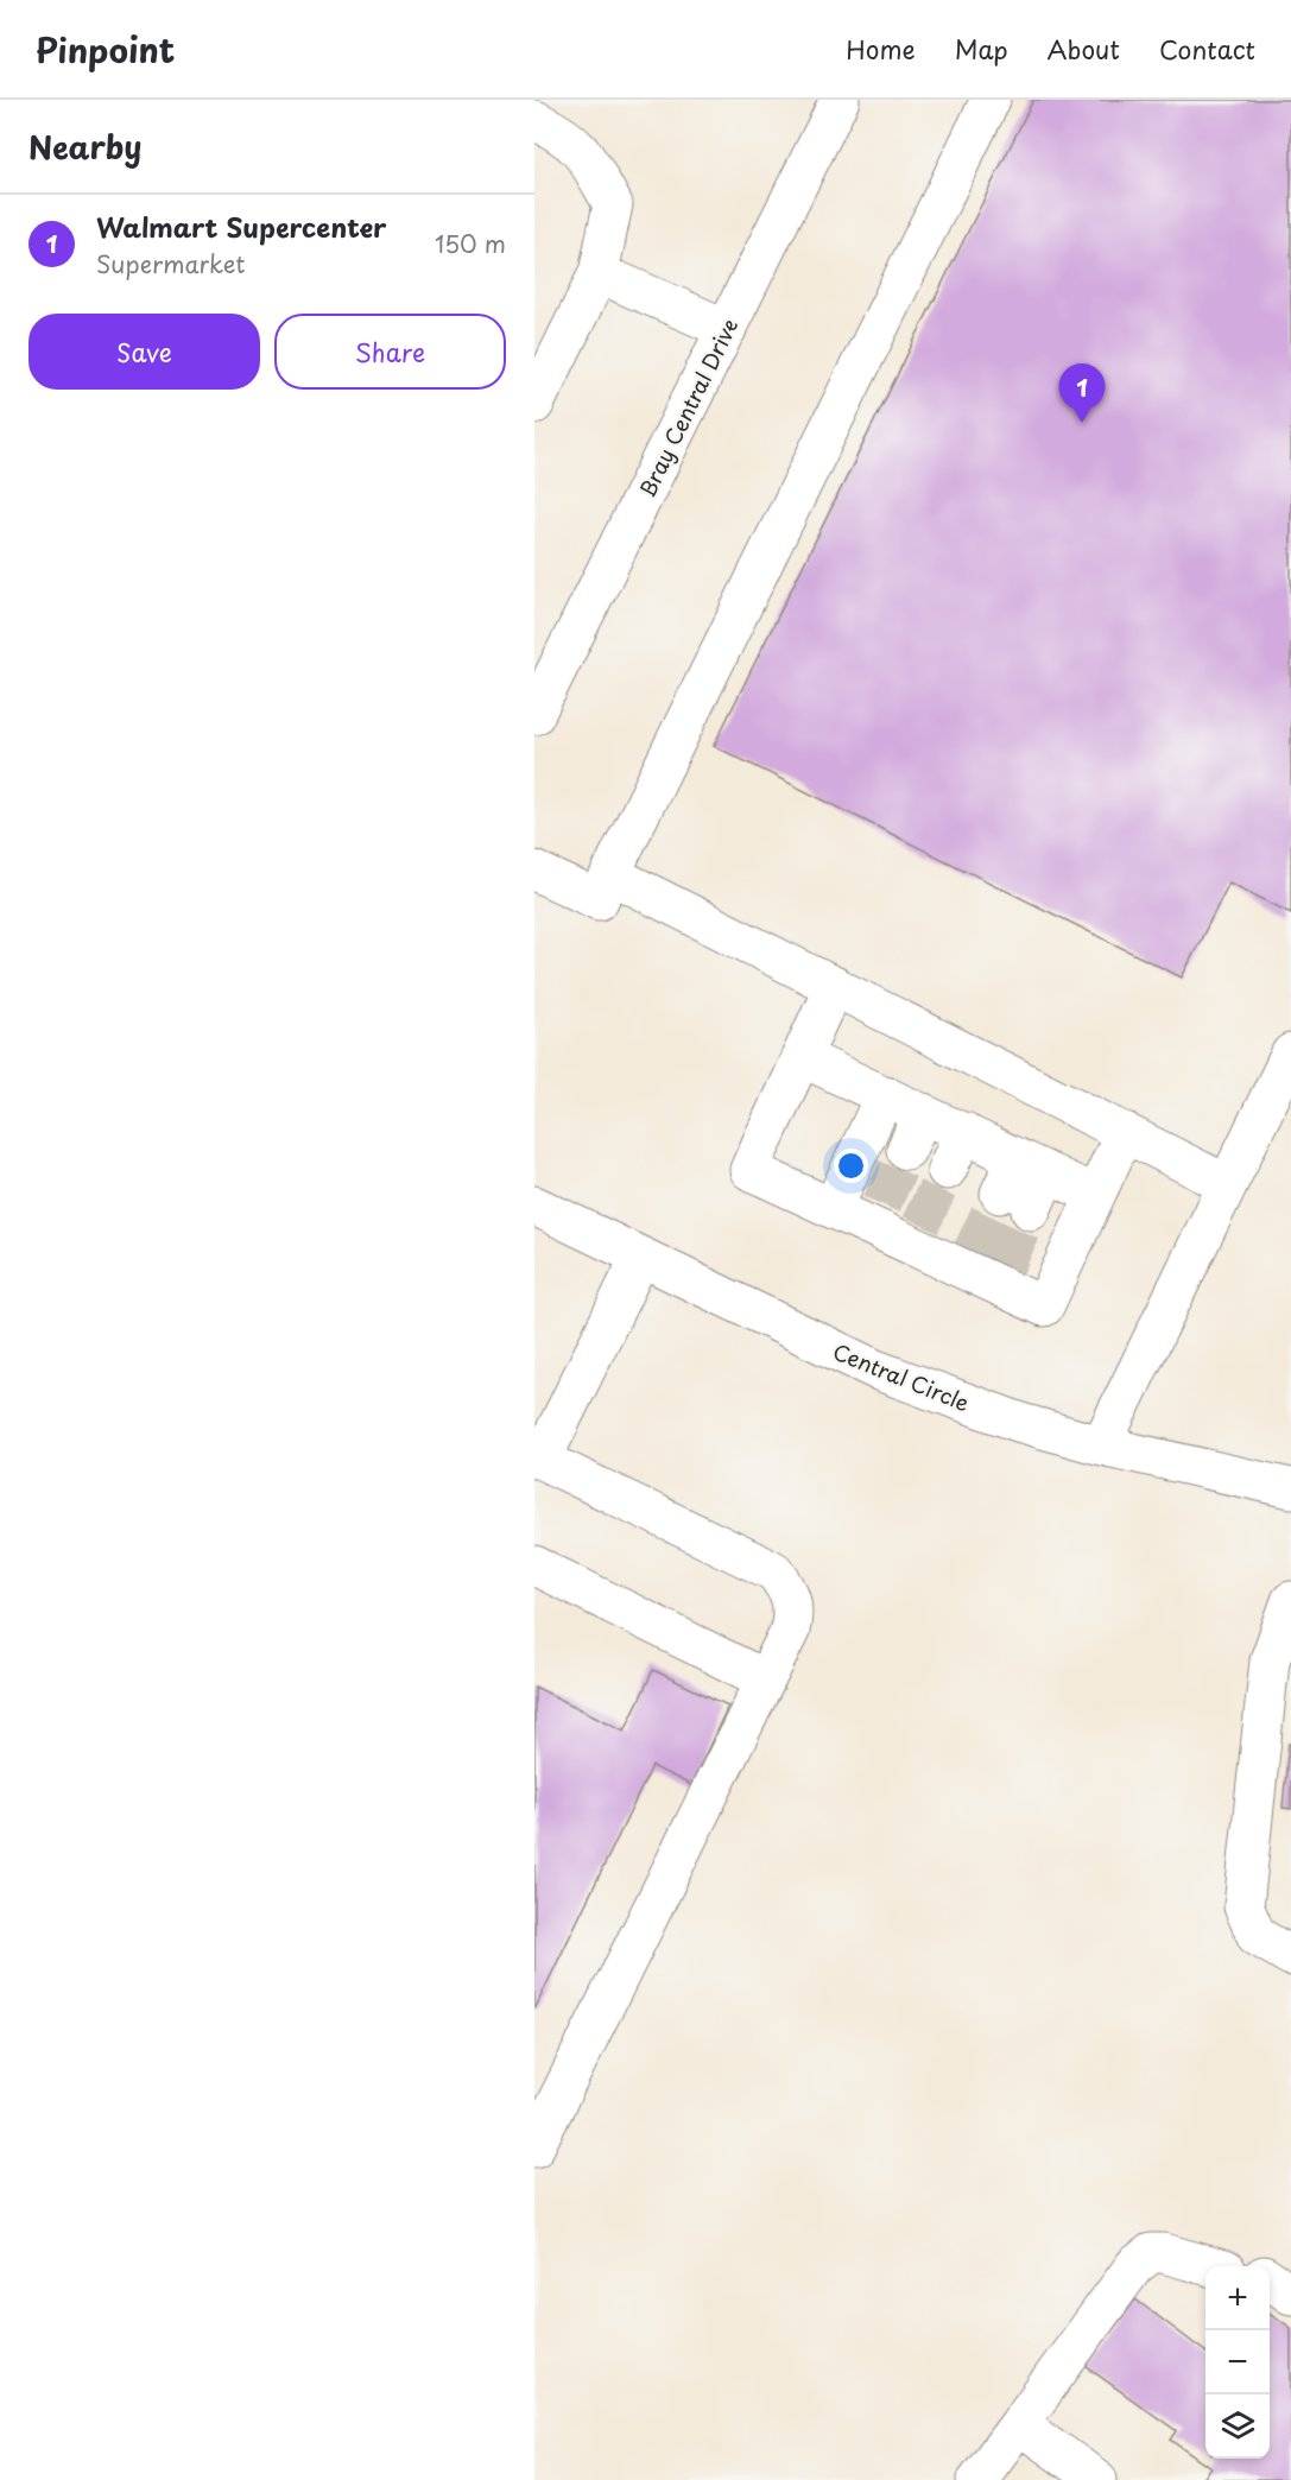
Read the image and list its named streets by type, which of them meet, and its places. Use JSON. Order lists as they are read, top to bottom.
{
  "streets": {
    "street": ["Bray Central Drive", "Central Circle"]
  },
  "page": {
    "header": "Pinpoint",
    "nav": [
      "Home",
      "Map",
      "About",
      "Contact"
    ],
    "heading": "Nearby",
    "list": [
      {
        "mark": "1",
        "name": "Walmart Supercenter",
        "note": "Supermarket",
        "value": "150 m"
      }
    ],
    "buttons": ["Save", "Share"],
    "pins": "1",
    "map_buttons": ["+", "−"]
  }
}
